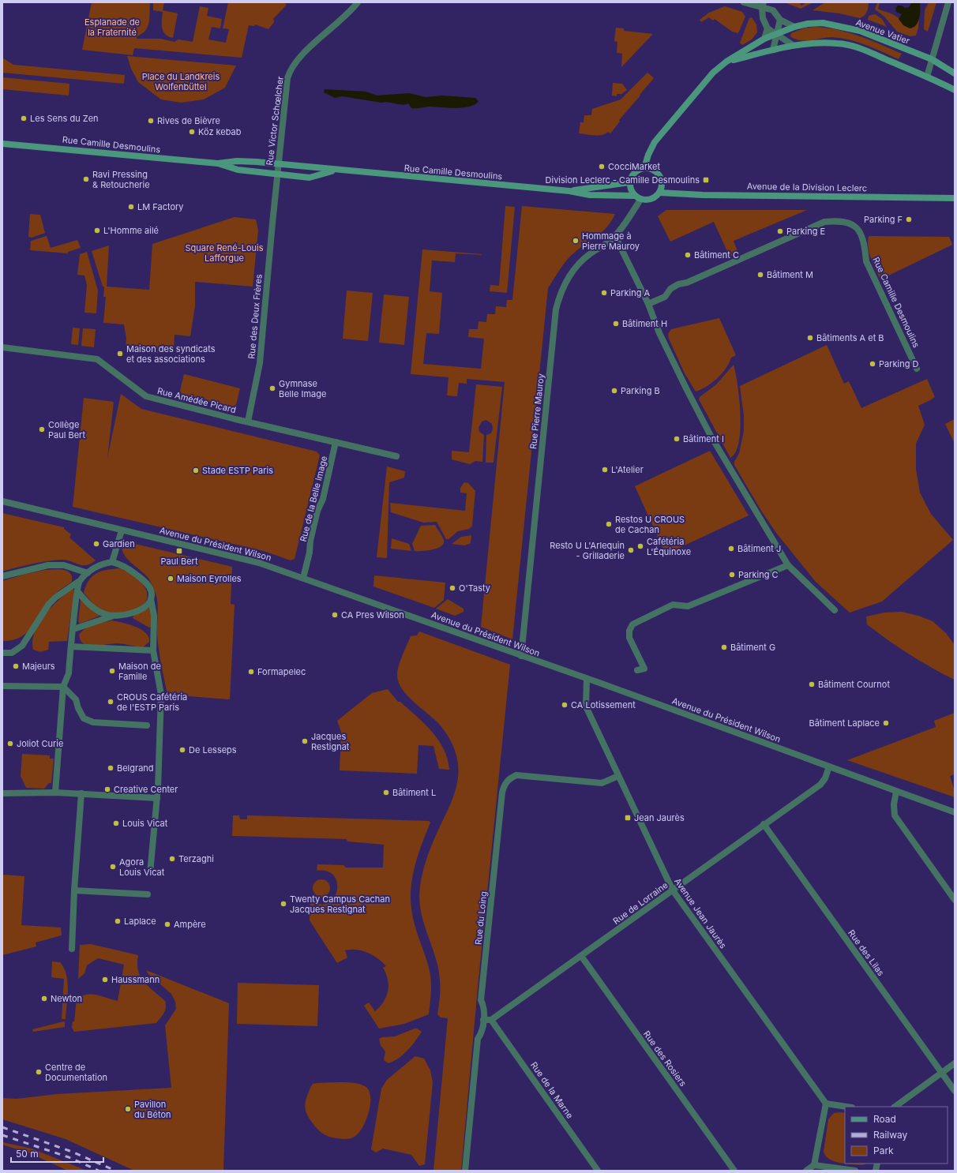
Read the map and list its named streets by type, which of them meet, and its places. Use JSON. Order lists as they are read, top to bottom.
{
  "streets": {
    "main road": ["Avenue Vatier", "Rue Camille Desmoulins", "Avenue de la Division Leclerc"],
    "street": [
      "Rue Victor Schœlcher",
      "Rue des Deux Frères",
      "Rue Amédée Picard",
      "Rue Pierre Mauroy",
      "Rue de la Belle Image",
      "Avenue du Président Wilson",
      "Rue de Lorraine",
      "Avenue Jean Jaurès",
      "Rue du Loing",
      "Rue des Lilas",
      "Rue des Rosiers",
      "Rue de la Marne"
    ]
  },
  "crossings": [
    ["Avenue Vatier", "Rue Camille Desmoulins"],
    ["Avenue Vatier", "Avenue de la Division Leclerc"],
    ["Avenue Vatier", "Rue Pierre Mauroy"],
    ["Rue Victor Schœlcher", "Rue Camille Desmoulins"],
    ["Rue Victor Schœlcher", "Rue des Deux Frères"],
    ["Rue Camille Desmoulins", "Avenue de la Division Leclerc"],
    ["Rue Camille Desmoulins", "Rue des Deux Frères"],
    ["Rue Camille Desmoulins", "Rue Pierre Mauroy"],
    ["Avenue de la Division Leclerc", "Rue Pierre Mauroy"],
    ["Rue des Deux Frères", "Rue Amédée Picard"],
    ["Rue Amédée Picard", "Rue de la Belle Image"],
    ["Rue Pierre Mauroy", "Avenue du Président Wilson"],
    ["Rue de la Belle Image", "Avenue du Président Wilson"],
    ["Avenue du Président Wilson", "Rue de Lorraine"],
    ["Avenue du Président Wilson", "Avenue Jean Jaurès"],
    ["Rue de Lorraine", "Avenue Jean Jaurès"],
    ["Rue de Lorraine", "Rue des Lilas"],
    ["Rue de Lorraine", "Rue des Rosiers"],
    ["Rue de Lorraine", "Rue de la Marne"],
    ["Avenue Jean Jaurès", "Rue du Loing"]
  ],
  "parks": ["Esplanade de la Fraternité", "Place du Landkreis Wolfenbüttel", "Square René-Louis Lafforgue"],
  "places": {
    "other": [
      "Les Sens du Zen",
      "Rives de Bièvre",
      "Köz kebab",
      "CocciMarket",
      "Ravi Pressing & Retoucherie",
      "LM Factory",
      "Parking F",
      "L'Homme ailé",
      "Parking E",
      "Hommage à Pierre Mauroy",
      "Bâtiment C",
      "Bâtiment M",
      "Parking A",
      "Bâtiment H",
      "Bâtiments A et B",
      "Maison des syndicats et des associations",
      "Parking D",
      "Gymnase Belle Image",
      "Parking B",
      "Collège Paul Bert",
      "Bâtiment I",
      "L'Atelier",
      "Stade ESTP Paris",
      "Restos U CROUS de Cachan",
      "Gardien",
      "Cafétéria L'Équinoxe",
      "Bâtiment J",
      "Resto U L'Arlequin - Grilladerie",
      "Parking C",
      "Maison Eyrolles",
      "O'Tasty",
      "CA Pres Wilson",
      "Bâtiment G",
      "Majeurs",
      "Maison de Famille",
      "Formapelec",
      "Bâtiment Cournot",
      "CROUS Cafétéria de l'ESTP Paris",
      "CA Lotissement",
      "Bâtiment Laplace",
      "Jacques Restignat",
      "Joliot Curie",
      "De Lesseps",
      "Belgrand",
      "Creative Center",
      "Bâtiment L",
      "Louis Vicat",
      "Terzaghi",
      "Agora Louis Vicat",
      "Twenty Campus Cachan Jacques Restignat",
      "Laplace",
      "Ampère",
      "Haussmann",
      "Newton",
      "Centre de Documentation",
      "Pavillon du Béton"
    ],
    "transit": ["Division Leclerc - Camille Desmoulins", "Paul Bert", "Jean Jaurès"]
  },
  "legend": ["Road", "Railway", "Park"],
  "scale_bar": "50 m"
}
